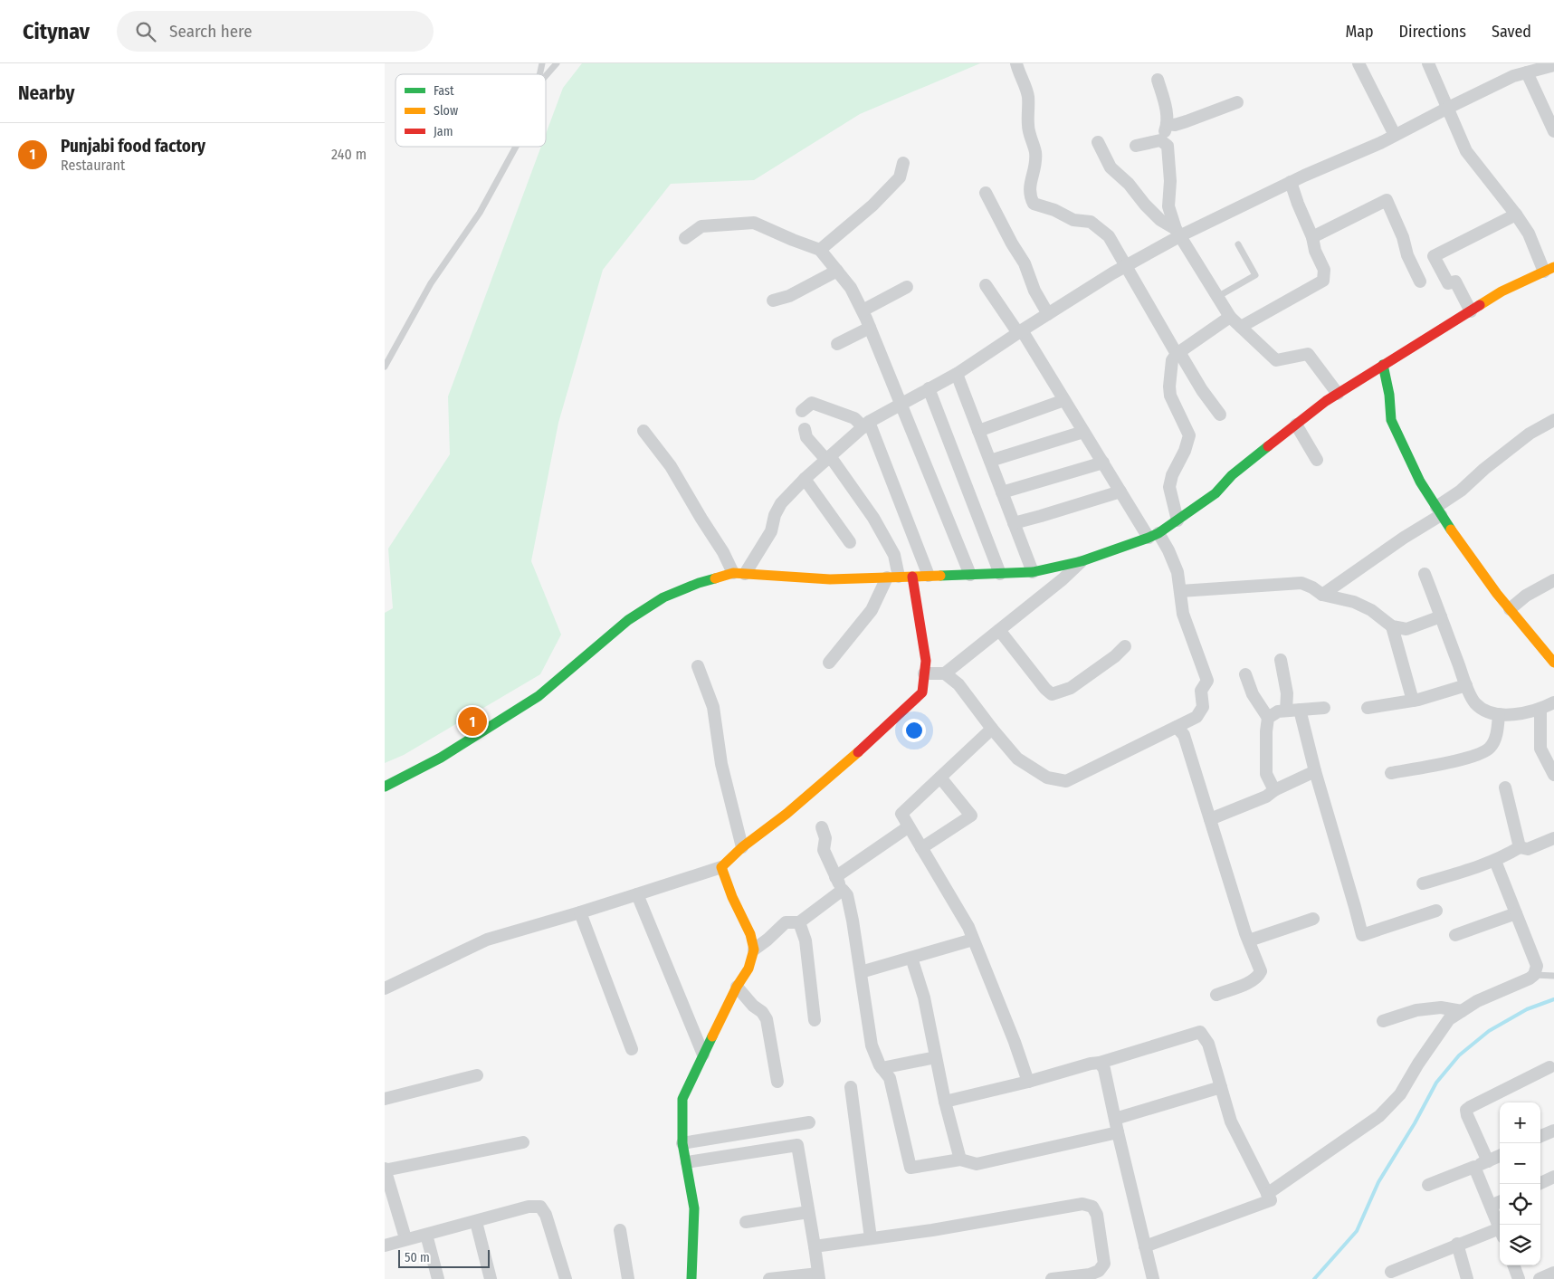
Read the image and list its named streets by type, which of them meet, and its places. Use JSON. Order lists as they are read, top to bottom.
{
  "legend": ["Fast", "Slow", "Jam"],
  "scale_bar": "50 m",
  "page": {
    "header": "Citynav",
    "search": "Search here",
    "nav": ["Map", "Directions", "Saved"],
    "heading": "Nearby",
    "list": [
      {
        "mark": "1",
        "name": "Punjabi food factory",
        "note": "Restaurant",
        "value": "240 m"
      }
    ],
    "pins": "1",
    "map_buttons": ["+", "−"],
    "scale": "50 m"
  }
}
